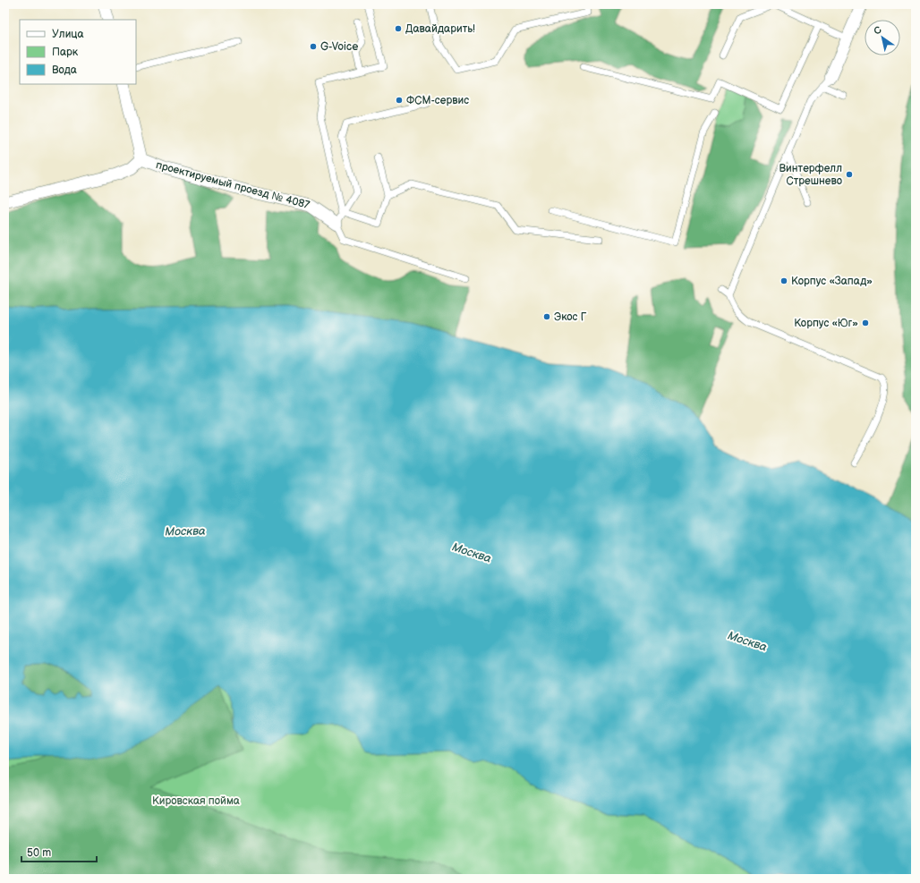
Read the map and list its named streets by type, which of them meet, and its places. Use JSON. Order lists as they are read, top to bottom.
{
  "streets": {
    "street": ["проектируемый проезд № 4087"]
  },
  "water": ["Москва"],
  "parks": ["Кировская пойма"],
  "places": [
    "Давайдарить!",
    "G-Voice",
    "ФСМ-сервис",
    "Винтерфелл Стрешнево",
    "Корпус «Запад»",
    "Экос Г",
    "Корпус «Юг»"
  ],
  "legend": ["Улица", "Парк", "Вода"],
  "scale_bar": "50 m",
  "north": "top left"
}
